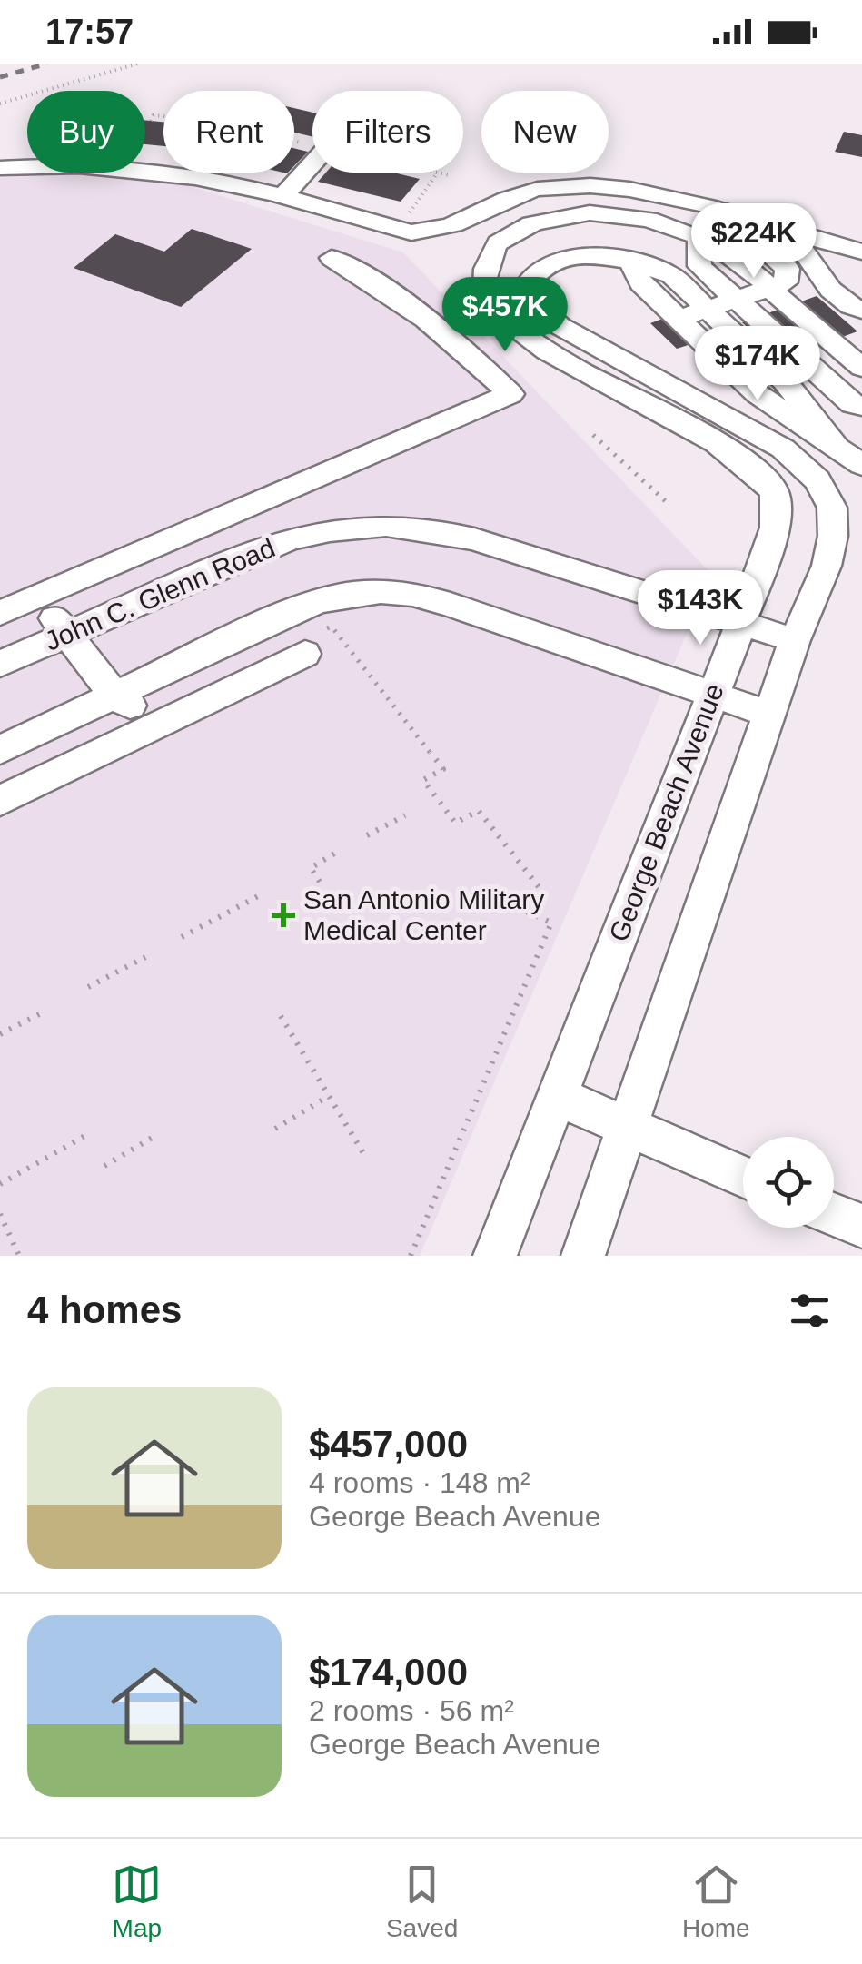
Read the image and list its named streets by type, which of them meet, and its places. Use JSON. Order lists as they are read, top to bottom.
{
  "streets": {
    "street": ["John C. Glenn Road", "George Beach Avenue"]
  },
  "crossings": [
    ["John C. Glenn Road", "George Beach Avenue"]
  ],
  "places": {
    "health": ["San Antonio Military Medical Center"]
  },
  "page": {
    "status": "17:57",
    "chip": [
      "Buy",
      "Rent",
      "Filters",
      "New"
    ],
    "price": [
      "$224K",
      "$457K",
      "$174K",
      "$143K"
    ],
    "heading": "4 homes",
    "list": [
      {
        "name": "$457,000",
        "note": "4 rooms · 148 m² · George Beach Avenue"
      },
      {
        "name": "$174,000",
        "note": "2 rooms · 56 m² · George Beach Avenue"
      }
    ],
    "tabs": ["Map", "Saved", "Home"]
  }
}
